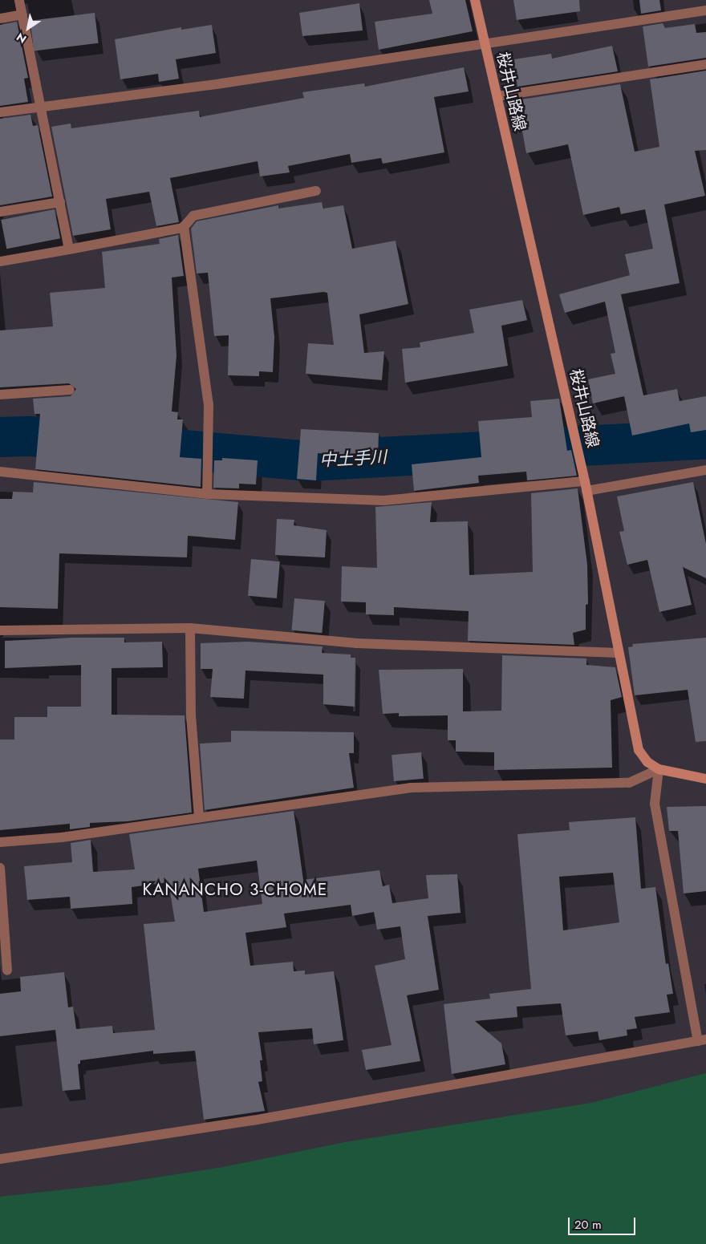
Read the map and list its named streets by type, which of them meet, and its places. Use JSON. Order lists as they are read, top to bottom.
{
  "streets": {
    "main road": ["桜井山路線"]
  },
  "districts": ["KANANCHO 3-CHOME"],
  "water": ["中土手川"],
  "scale_bar": "20 m",
  "north": "bottom left"
}
